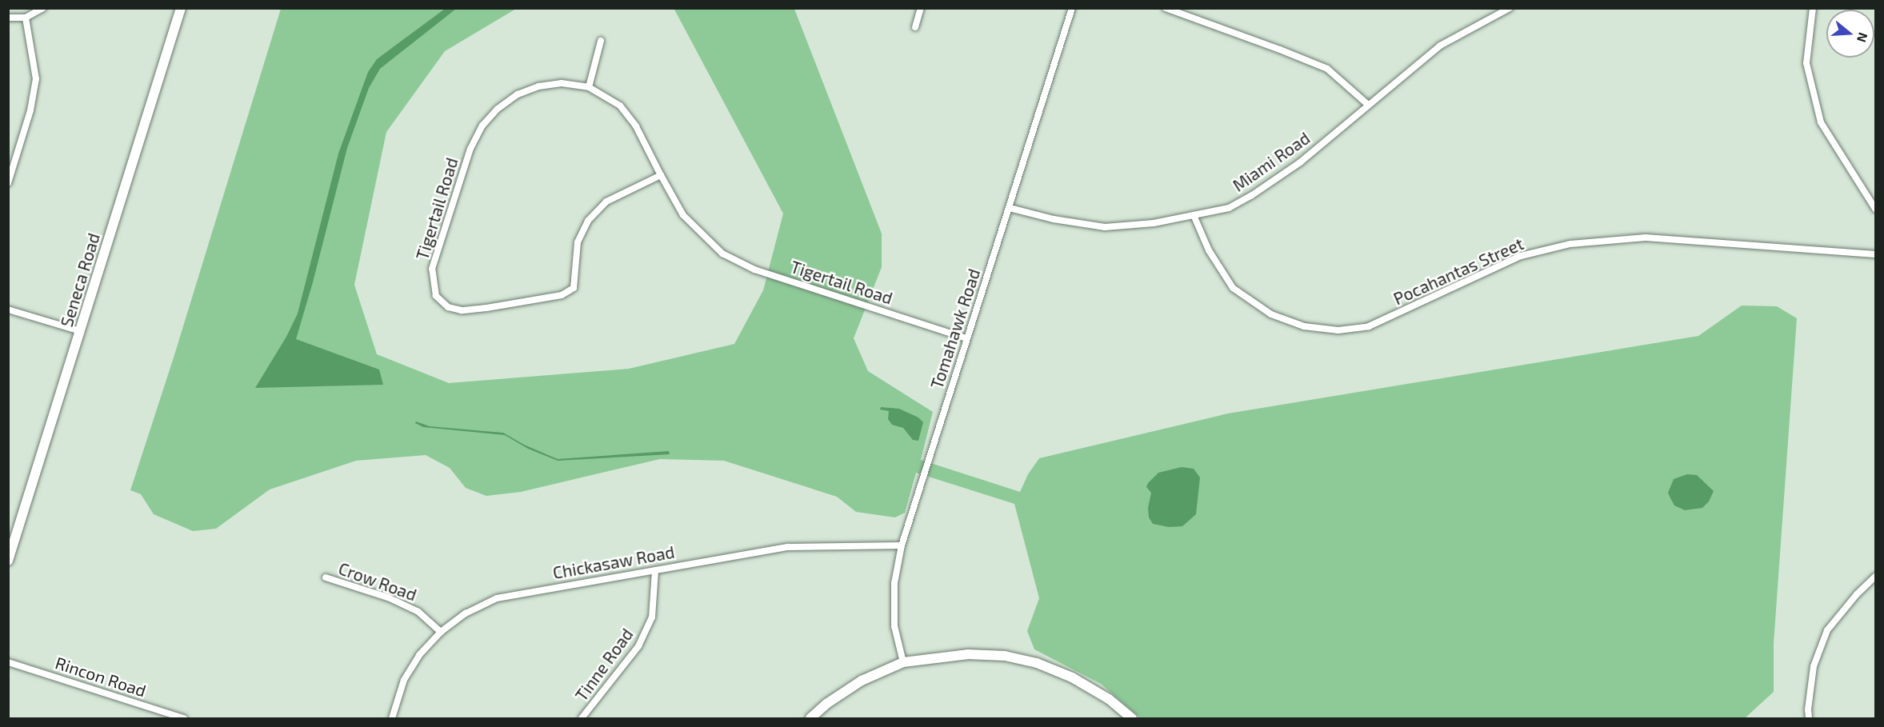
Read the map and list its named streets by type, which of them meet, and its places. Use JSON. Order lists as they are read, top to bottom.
{
  "streets": {
    "street": [
      "Miami Road",
      "Tigertail Road",
      "Pocahantas Street",
      "Seneca Road",
      "Tomahawk Road",
      "Chickasaw Road",
      "Crow Road",
      "Tinne Road",
      "Rincon Road"
    ]
  },
  "crossings": [
    ["Miami Road", "Pocahantas Street"],
    ["Miami Road", "Tomahawk Road"],
    ["Tigertail Road", "Tomahawk Road"],
    ["Tomahawk Road", "Chickasaw Road"],
    ["Chickasaw Road", "Crow Road"],
    ["Chickasaw Road", "Tinne Road"]
  ],
  "north": "right"
}
